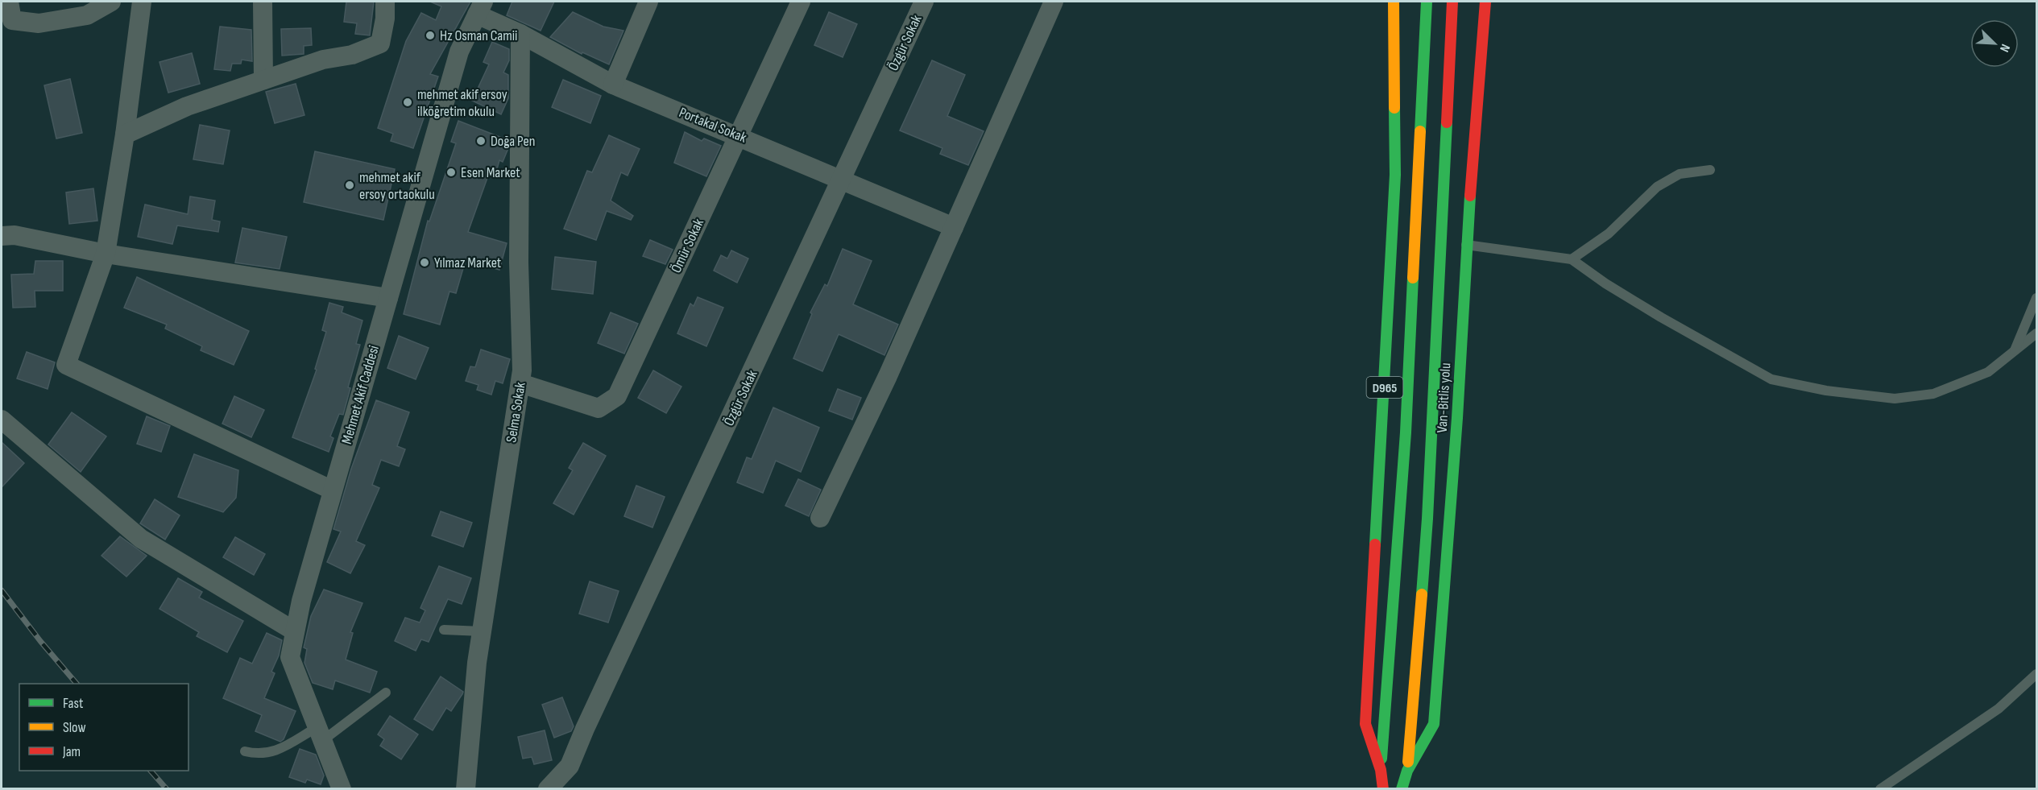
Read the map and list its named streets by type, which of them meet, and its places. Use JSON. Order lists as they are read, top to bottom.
{
  "streets": {
    "highway": ["D965", "Van-Bitlis yolu"],
    "street": [
      "Özgür Sokak",
      "Portakal Sokak",
      "Ömür Sokak",
      "Mehmet Akif Caddesi",
      "Selma Sokak"
    ]
  },
  "crossings": [
    ["Özgür Sokak", "Portakal Sokak"],
    ["Portakal Sokak", "Ömür Sokak"],
    ["Portakal Sokak", "Mehmet Akif Caddesi"],
    ["Portakal Sokak", "Selma Sokak"],
    ["Ömür Sokak", "Selma Sokak"]
  ],
  "places": [
    "Hz Osman Camii",
    "mehmet akif ersoy ilköğretim okulu",
    "Doğa Pen",
    "Esen Market",
    "mehmet akif ersoy ortaokulu",
    "Yılmaz Market"
  ],
  "legend": ["Fast", "Slow", "Jam"],
  "north": "bottom right"
}
